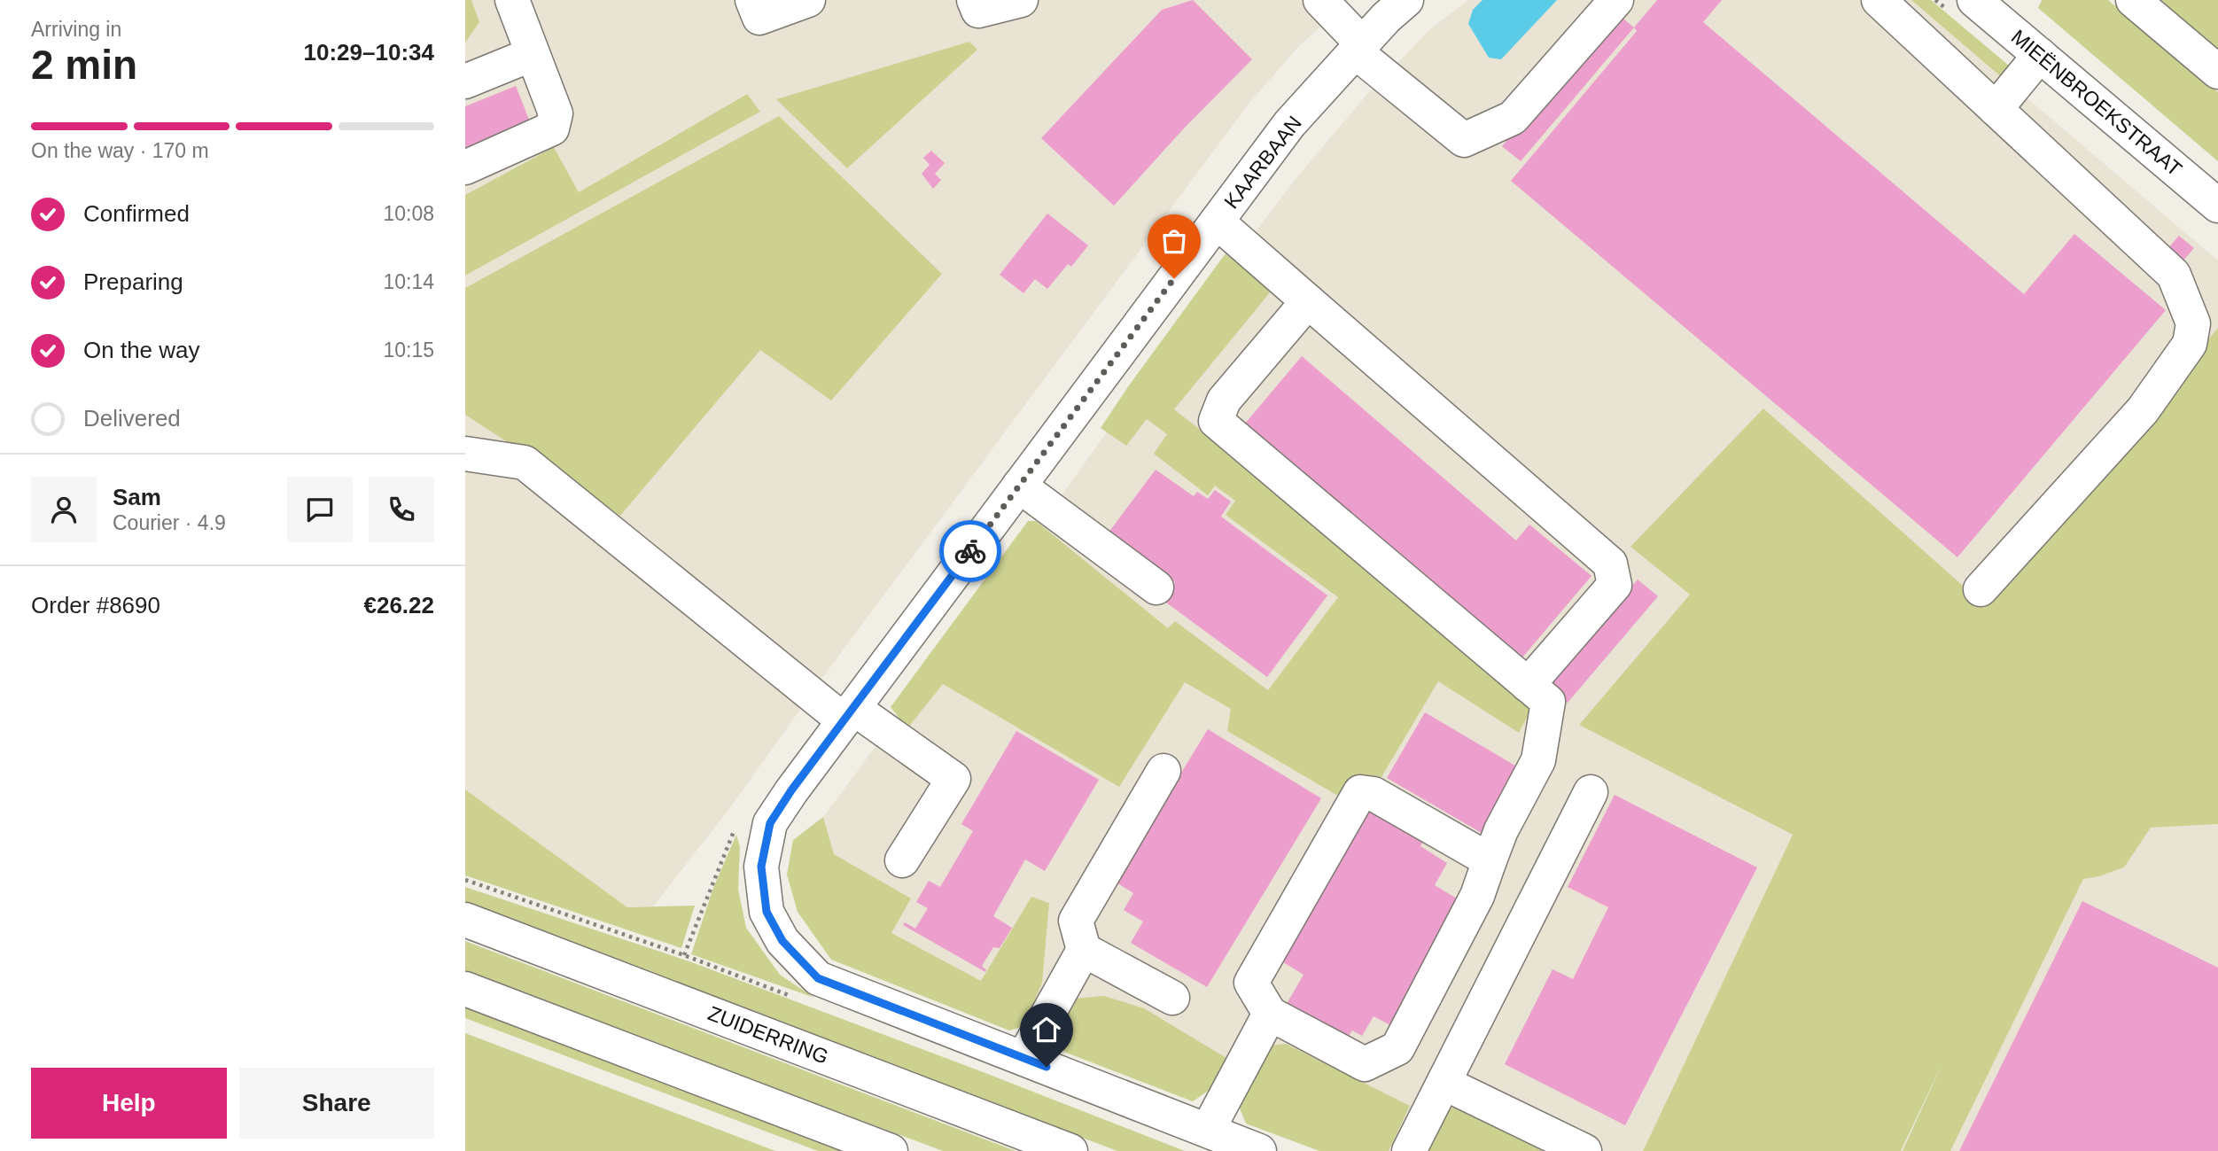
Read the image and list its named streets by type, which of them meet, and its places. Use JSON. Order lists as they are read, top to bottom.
{
  "streets": {
    "street": ["MIEËNBROEKSTRAAT", "KAARBAAN", "ZUIDERRING"]
  },
  "page": {
    "heading": ["2 min", "Arriving in", "10:29–10:34"],
    "panel": [
      "Sam",
      "Courier · 4.9",
      "Order #8690",
      "€26.22"
    ],
    "bar": "On the way · 170 m",
    "list": [
      ["Confirmed", "10:08"],
      ["Preparing", "10:14"],
      ["On the way", "10:15"],
      "Delivered"
    ],
    "buttons": ["Help", "Share"]
  }
}
